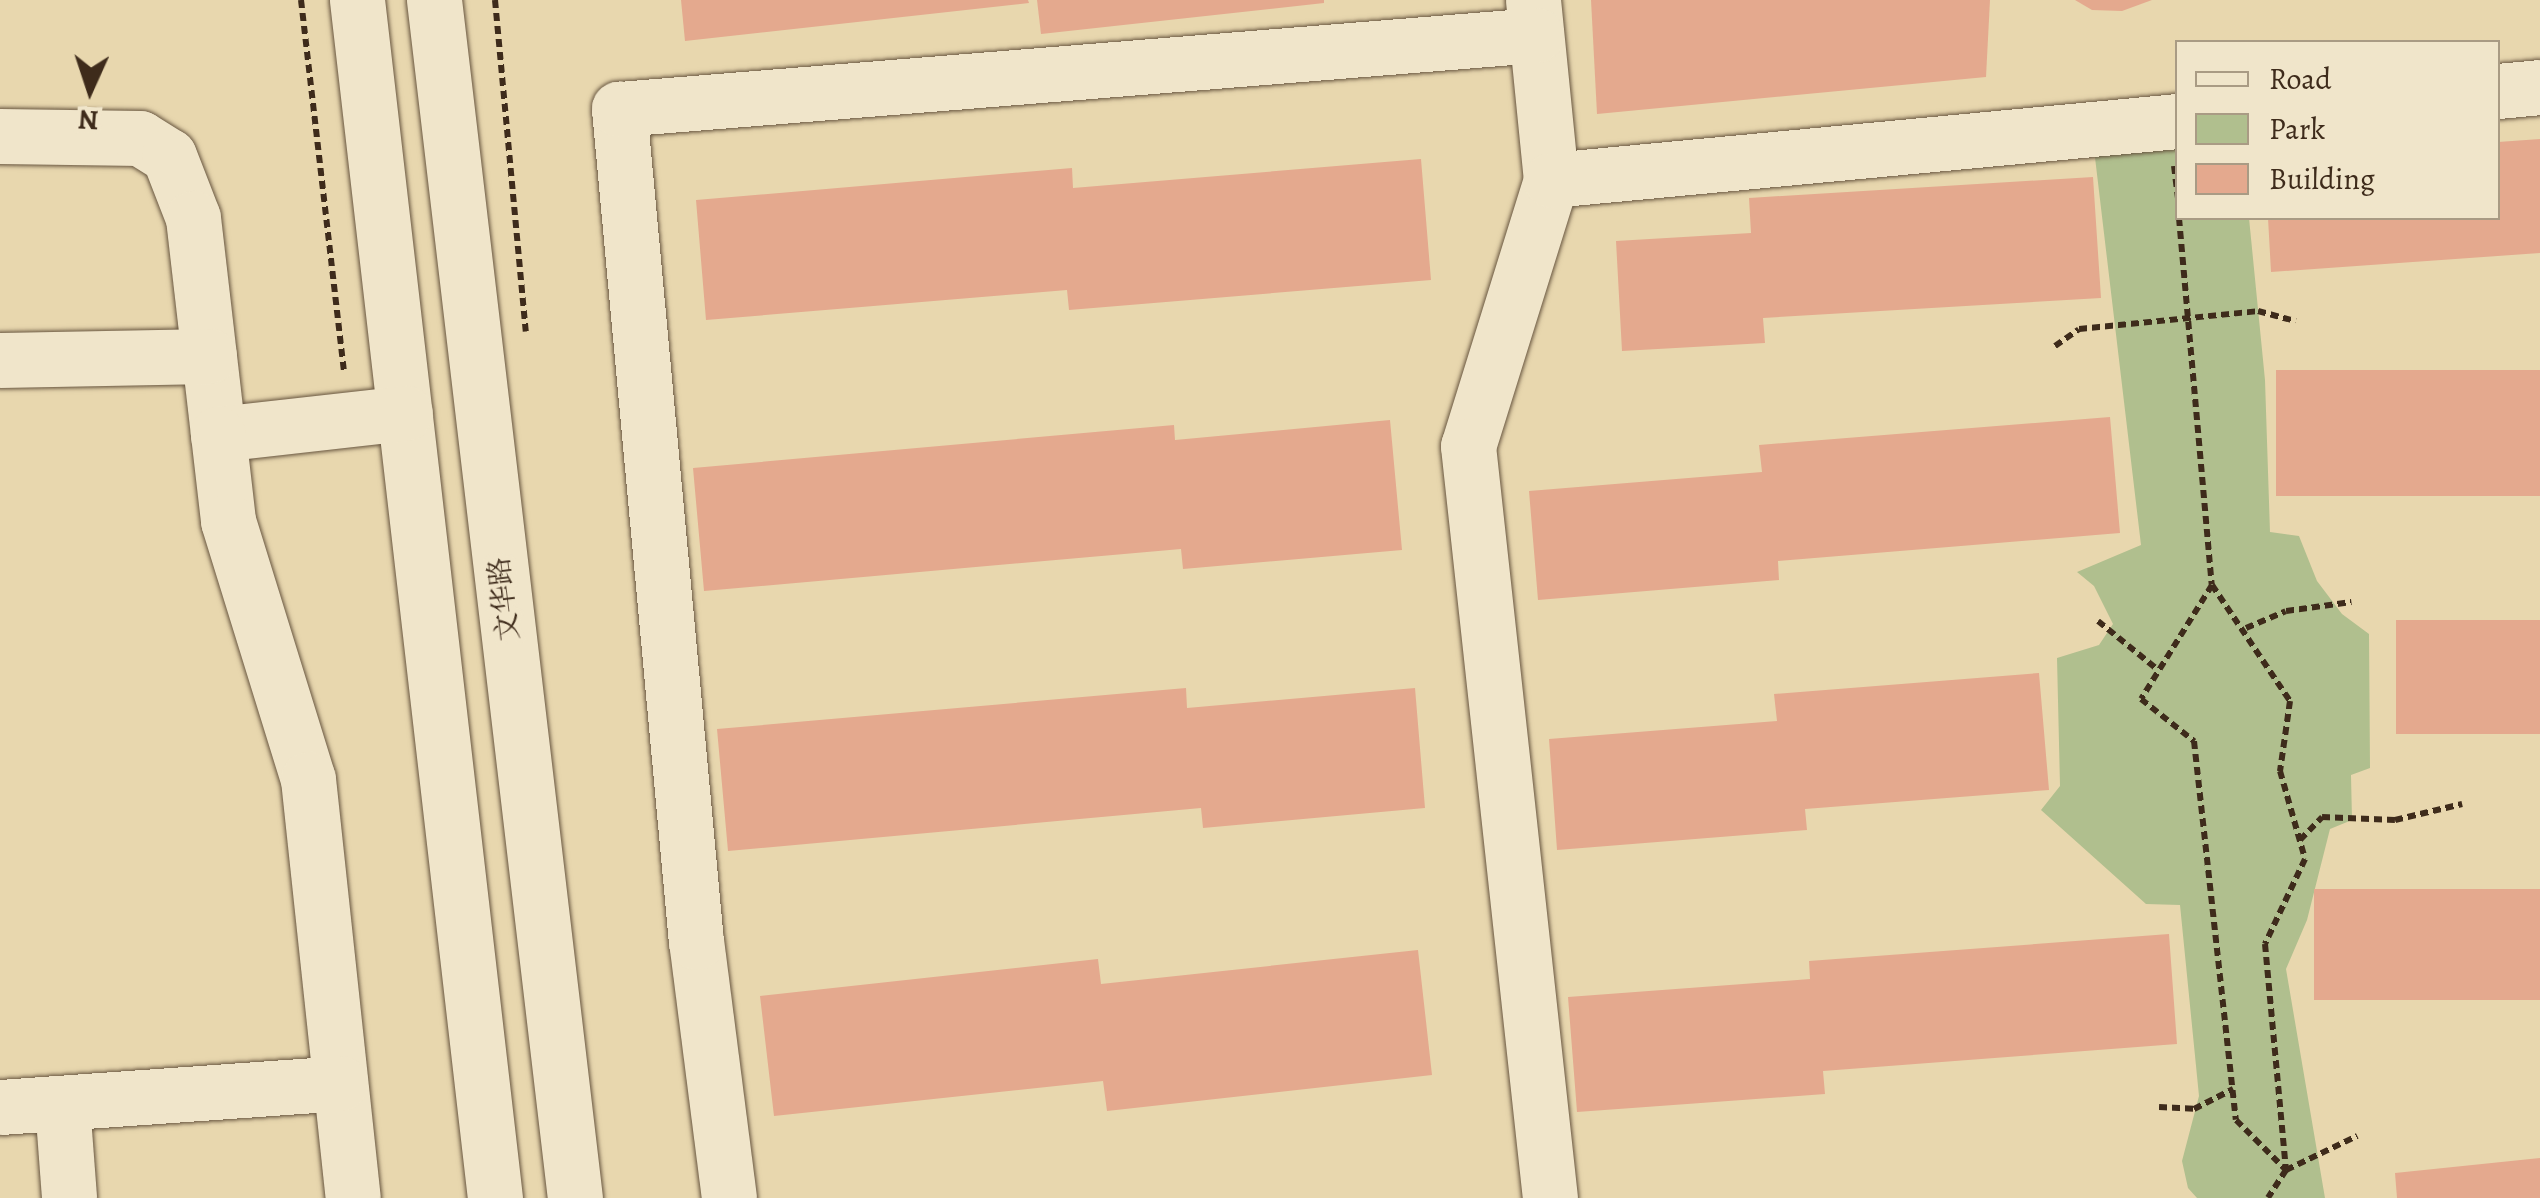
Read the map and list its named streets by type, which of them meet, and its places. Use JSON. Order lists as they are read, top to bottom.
{
  "streets": {
    "street": ["文华路"]
  },
  "legend": ["Road", "Park", "Building"],
  "north": "bottom"
}
